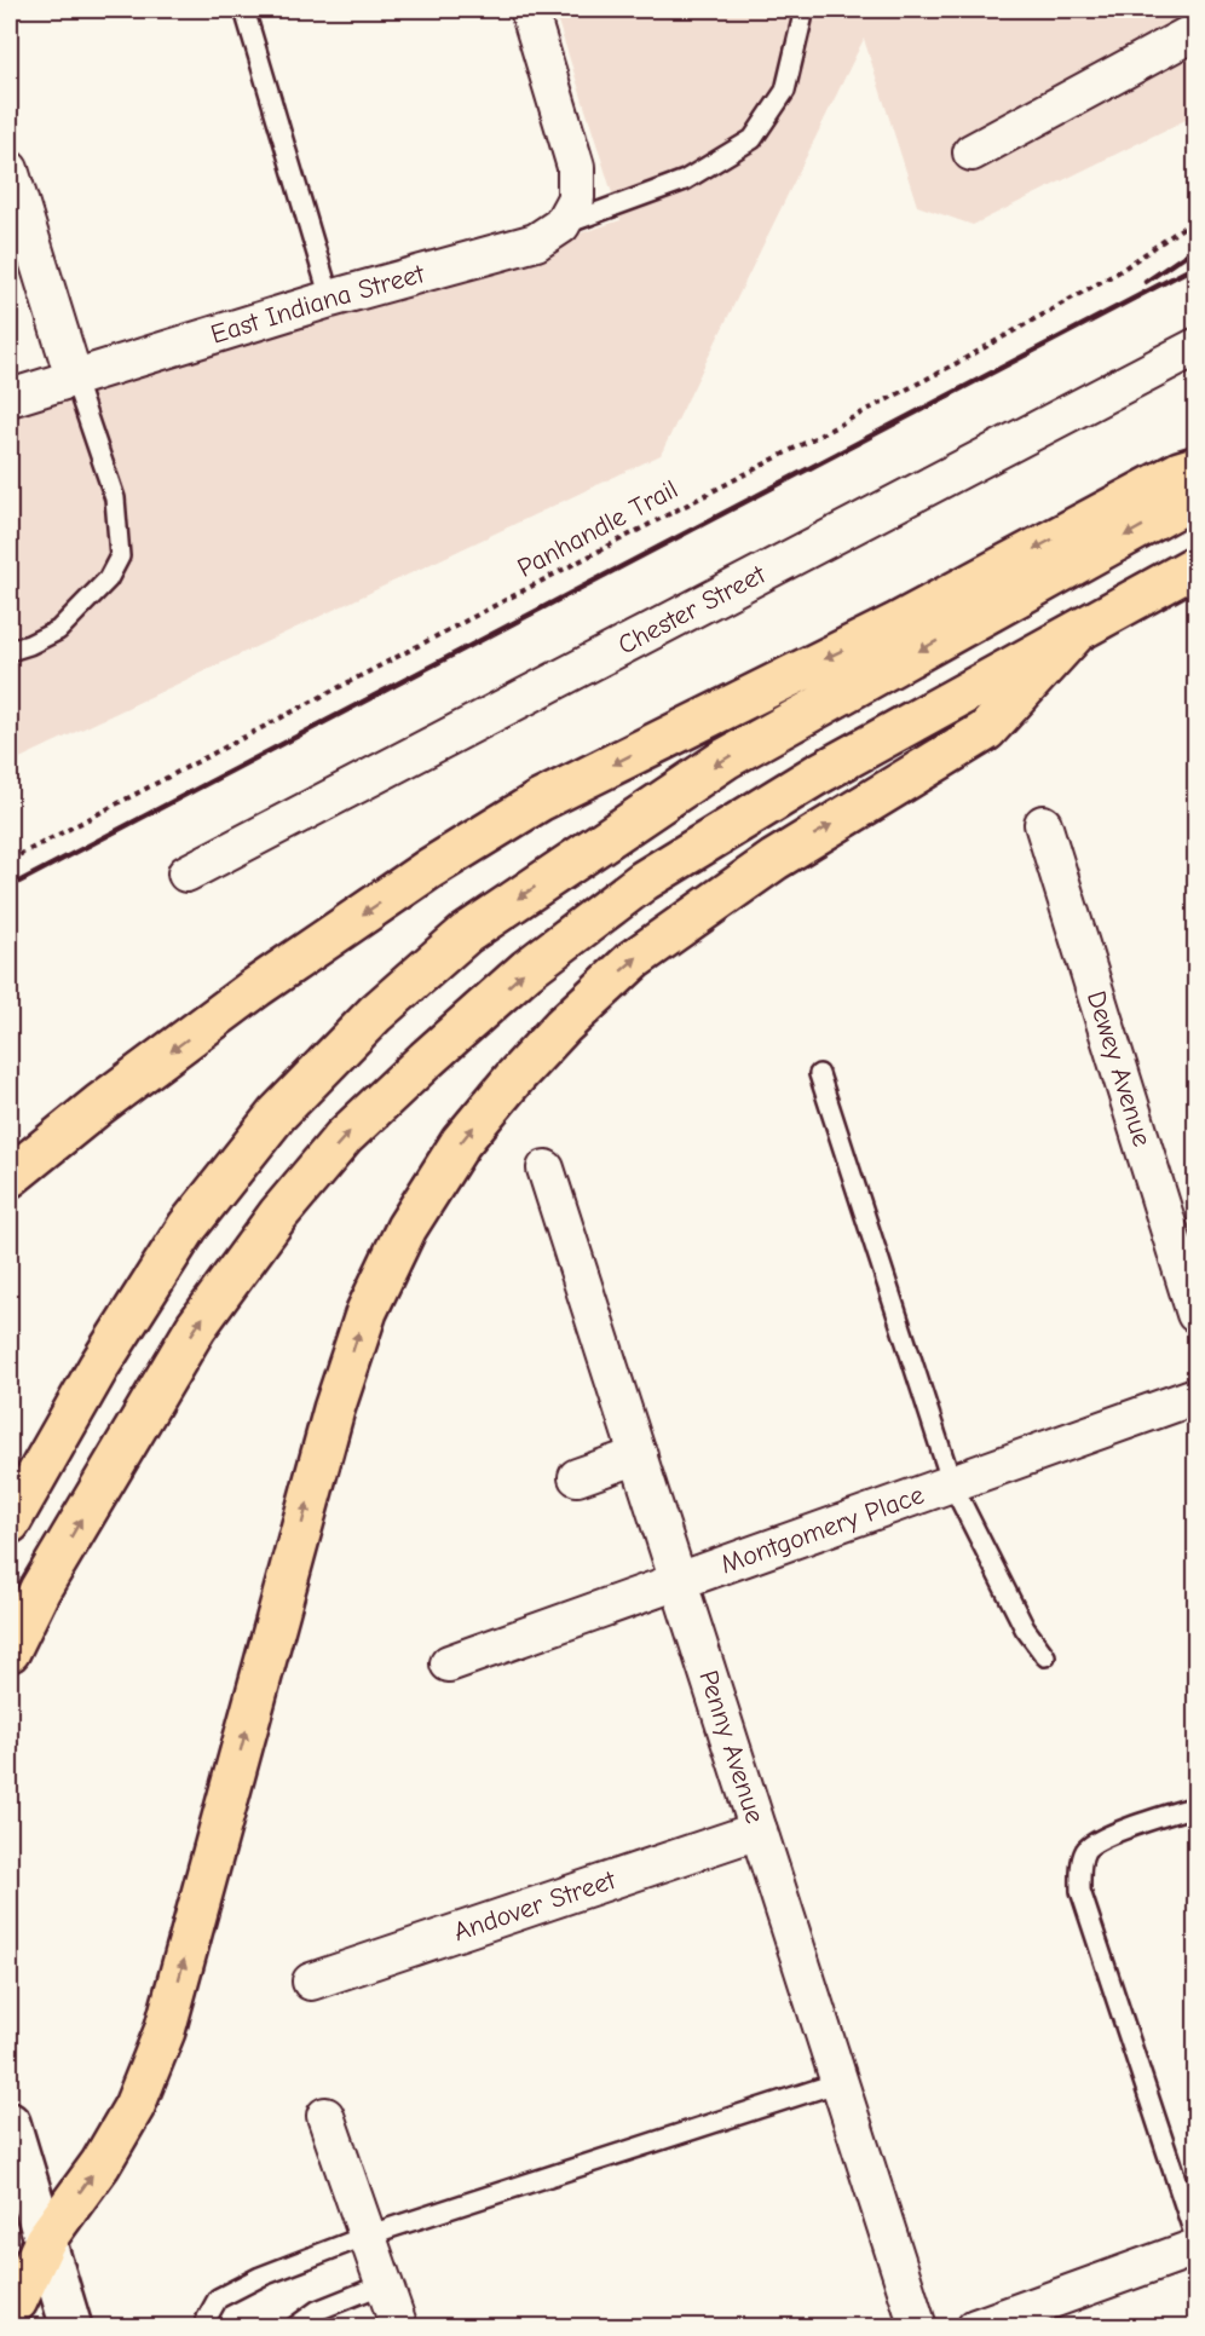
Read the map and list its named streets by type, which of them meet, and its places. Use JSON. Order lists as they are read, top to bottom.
{
  "streets": {
    "street": [
      "East Indiana Street",
      "Chester Street",
      "Dewey Avenue",
      "Montgomery Place",
      "Penny Avenue",
      "Andover Street"
    ],
    "path": ["Panhandle Trail"]
  },
  "crossings": [
    ["Montgomery Place", "Penny Avenue"],
    ["Penny Avenue", "Andover Street"]
  ]
}
